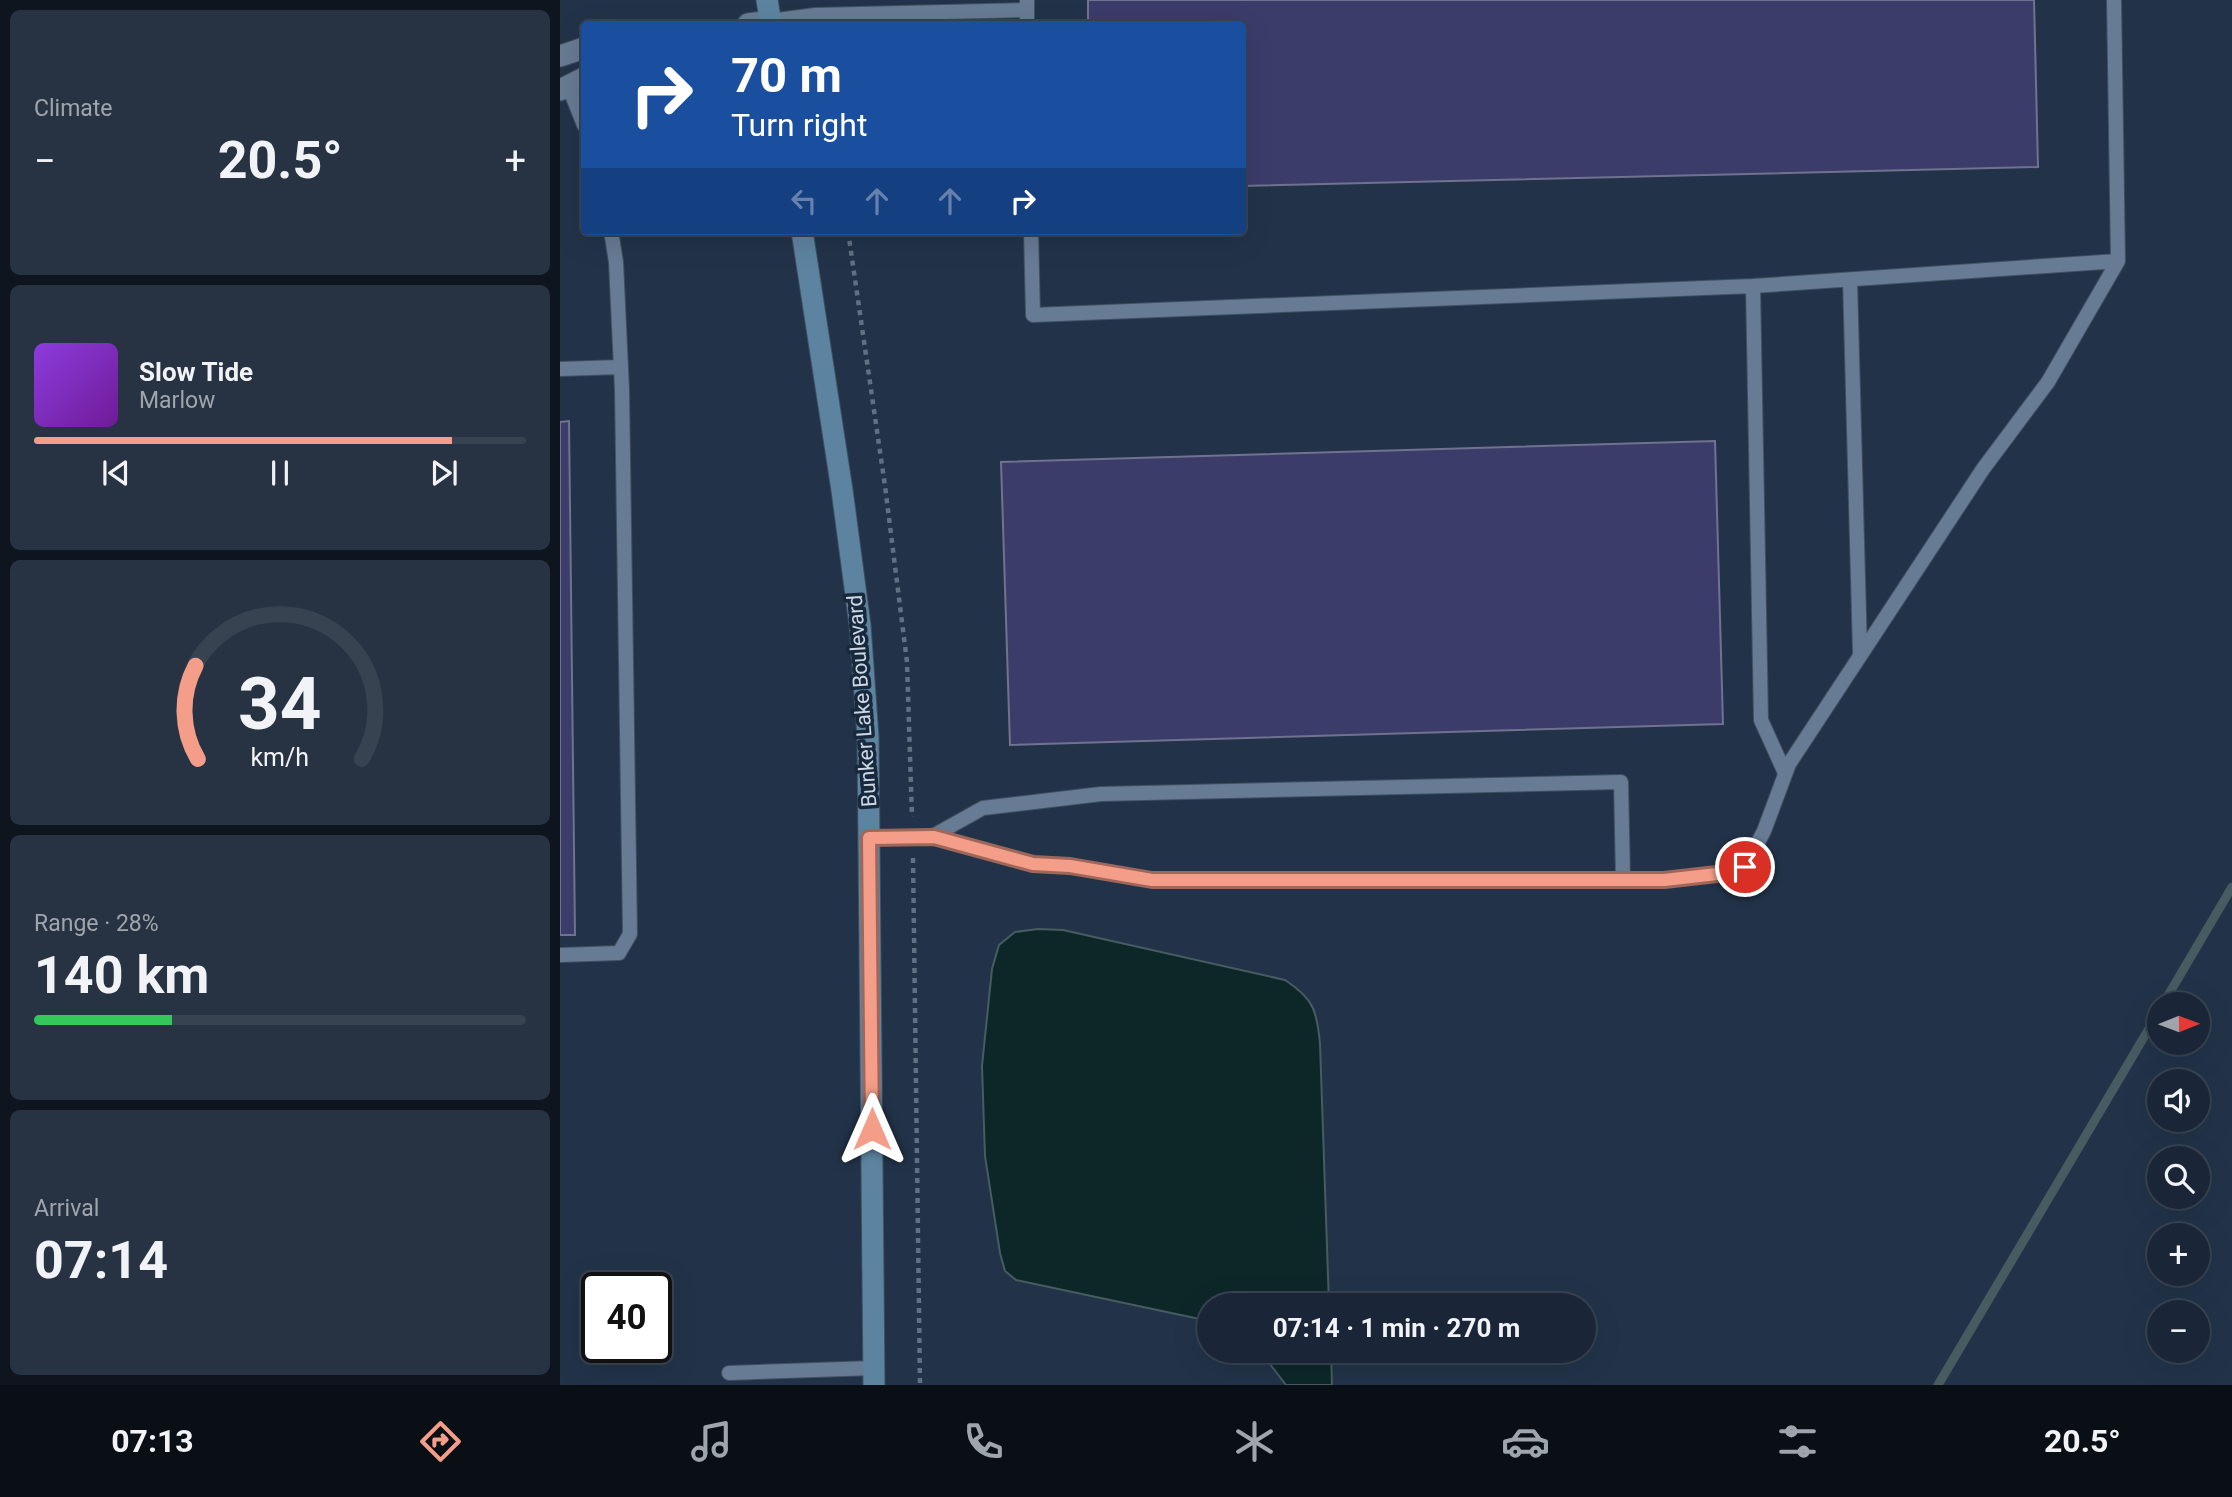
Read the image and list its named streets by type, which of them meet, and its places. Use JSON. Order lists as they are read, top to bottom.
{
  "streets": {
    "street": ["Bunker Lake Boulevard"]
  },
  "north": "right",
  "page": {
    "tile": [
      "Climate",
      ["Range · 28%", "140 km"],
      ["Arrival", "07:14"]
    ],
    "turn": ["70 m", "Turn right"],
    "heat": ["−", "20.5°", "+"],
    "song": ["Slow Tide", "Marlow"],
    "map_buttons": ["+", "−"],
    "limit": "40",
    "trip": "07:14 · 1 min · 270 m",
    "tabs": ["07:13", "20.5°"],
    "gauge": ["34", "km/h"]
  }
}
